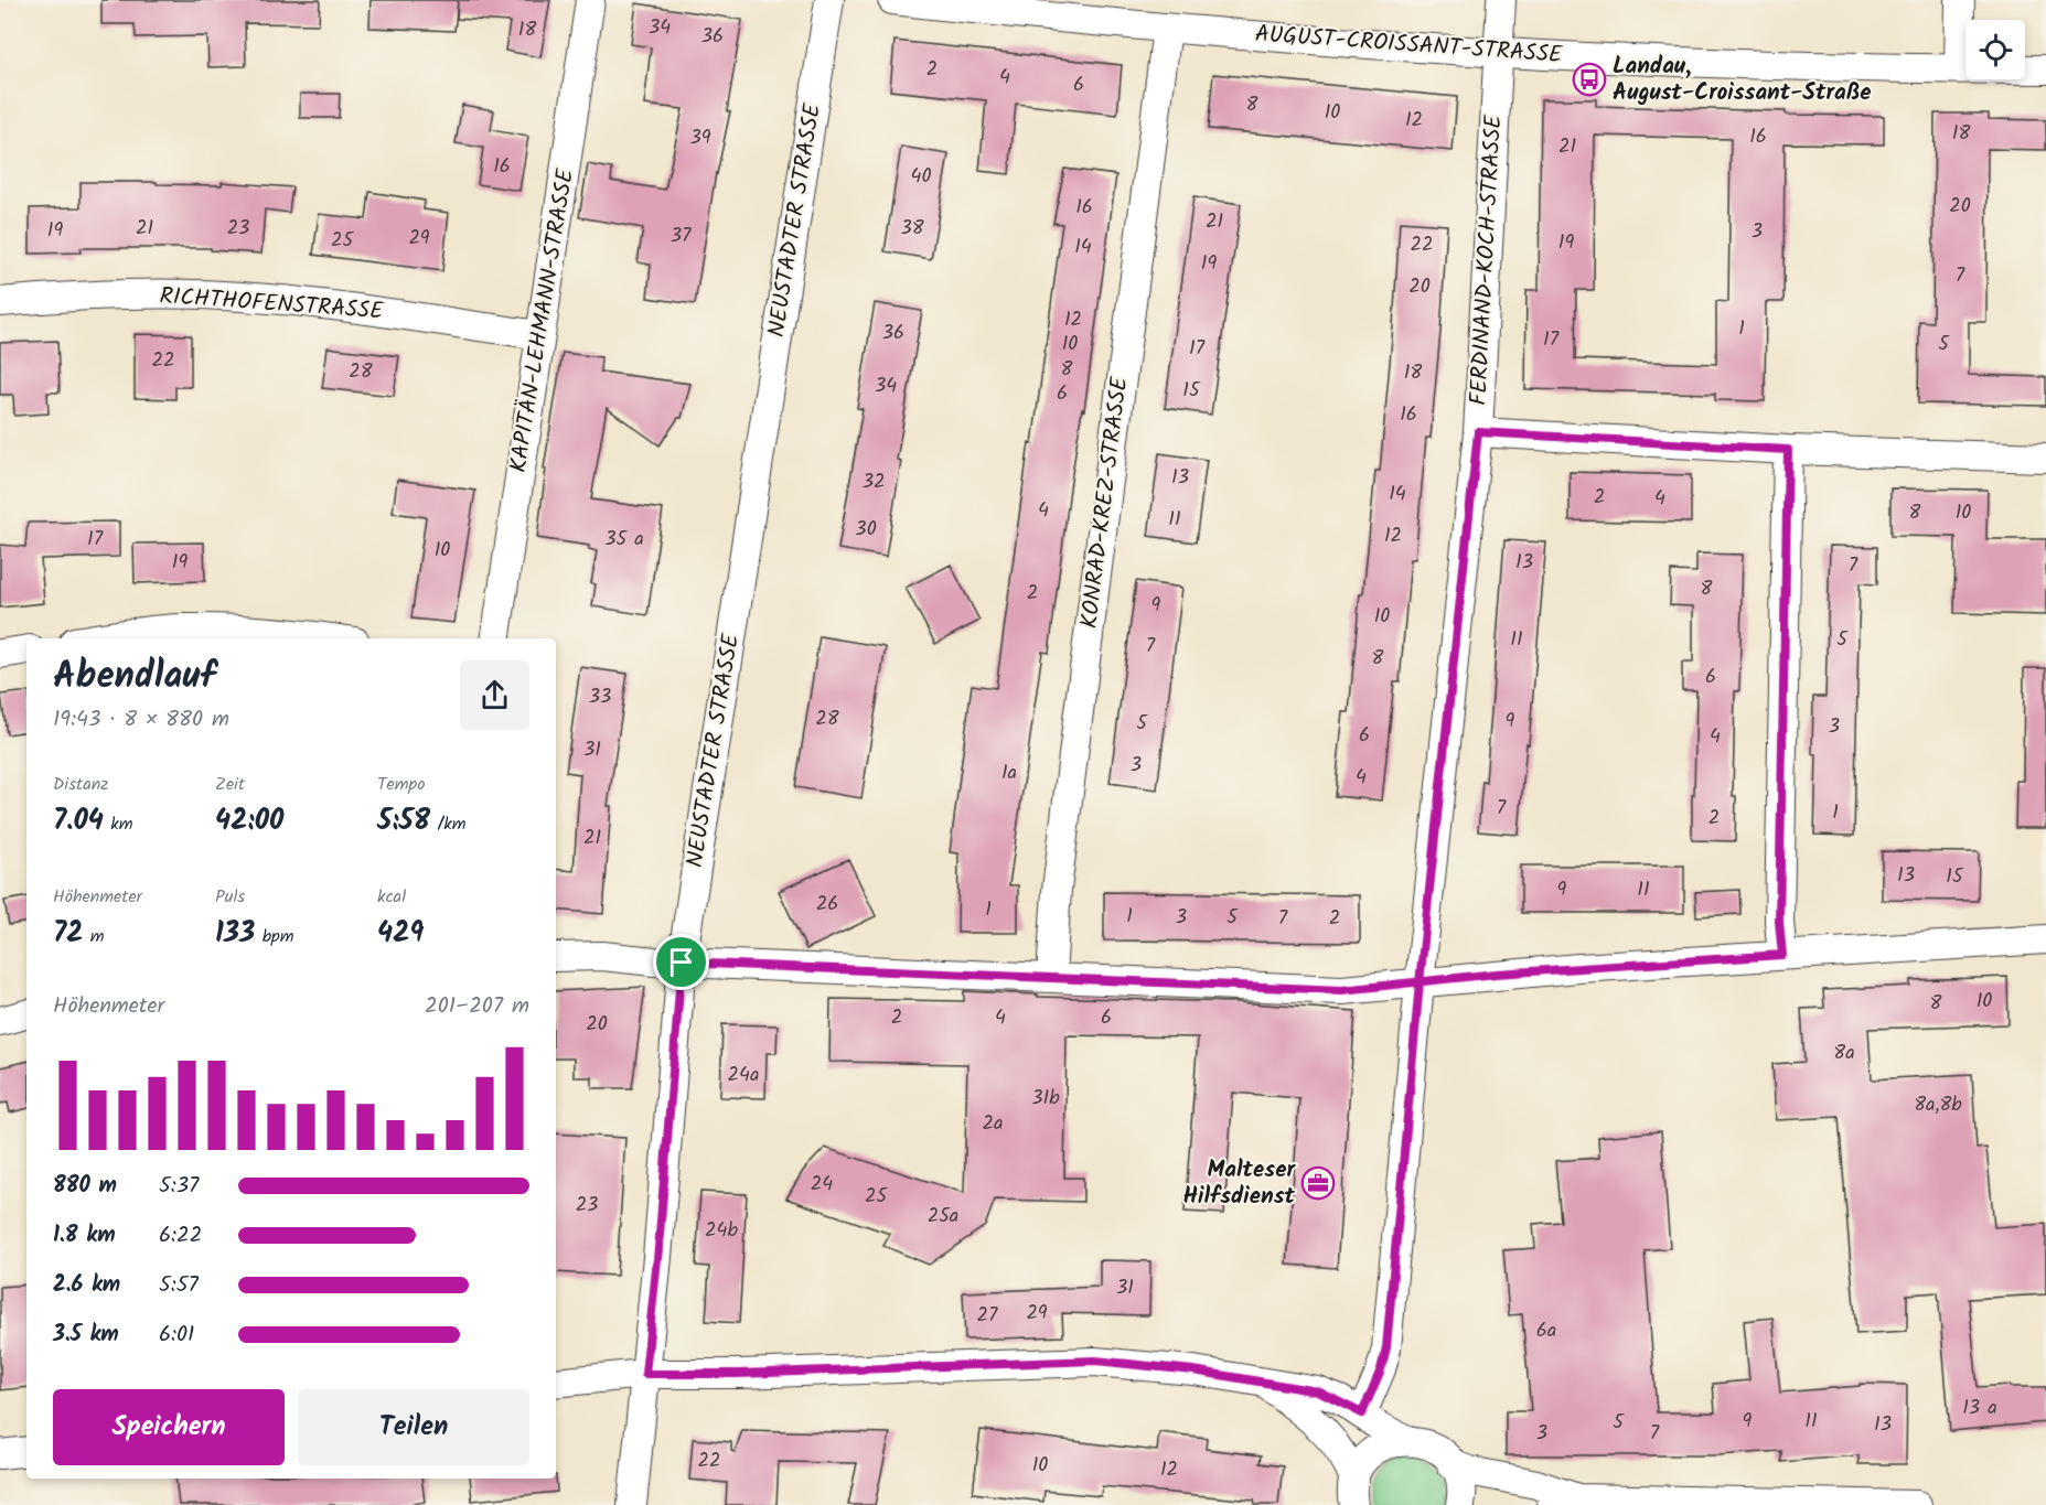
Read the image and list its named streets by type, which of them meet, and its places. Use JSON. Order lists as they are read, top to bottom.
{
  "streets": {
    "street": [
      "AUGUST-CROISSANT-STRASSE",
      "NEUSTADTER STRASSE",
      "FERDINAND-KOCH-STRASSE",
      "RICHTHOFENSTRASSE",
      "KAPITÄN-LEHMANN-STRASSE",
      "KONRAD-KREZ-STRASSE"
    ]
  },
  "crossings": [
    ["AUGUST-CROISSANT-STRASSE", "FERDINAND-KOCH-STRASSE"],
    ["AUGUST-CROISSANT-STRASSE", "KONRAD-KREZ-STRASSE"],
    ["RICHTHOFENSTRASSE", "KAPITÄN-LEHMANN-STRASSE"]
  ],
  "places": {
    "bus stop": ["Landau, August-Croissant-Straße"],
    "office": ["Malteser Hilfsdienst"]
  },
  "house_numbers": [
    "34",
    "18",
    "36",
    "2",
    "4",
    "6",
    "8",
    "10",
    "12",
    "18",
    "16",
    "39",
    "21",
    "16",
    "40",
    "20",
    "16",
    "21",
    "21",
    "23",
    "38",
    "19",
    "3",
    "37",
    "29",
    "25",
    "19",
    "22",
    "14",
    "19",
    "7",
    "20",
    "12",
    "1",
    "36",
    "17",
    "10",
    "5",
    "17",
    "22",
    "8",
    "28",
    "18",
    "34",
    "15",
    "6",
    "16",
    "13",
    "32",
    "14",
    "2",
    "4",
    "4",
    "8",
    "10",
    "11",
    "30",
    "12",
    "17",
    "35 a",
    "10",
    "19",
    "13",
    "7",
    "8",
    "2",
    "9",
    "10",
    "11",
    "5",
    "7",
    "8",
    "6",
    "33",
    "28",
    "9",
    "5",
    "3",
    "6",
    "4",
    "31",
    "3",
    "1a",
    "4",
    "7",
    "1",
    "2",
    "21",
    "13",
    "15",
    "9",
    "11",
    "26",
    "1",
    "1",
    "3",
    "5",
    "7",
    "2",
    "10",
    "8",
    "2",
    "4",
    "6",
    "20",
    "8a",
    "24a",
    "31b",
    "8a,8b",
    "2a",
    "24",
    "25",
    "23",
    "25a",
    "24b",
    "31",
    "29",
    "27",
    "6a",
    "13 a",
    "9",
    "11",
    "5",
    "13",
    "3",
    "7",
    "22",
    "10",
    "12"
  ],
  "page": {
    "heading": ["Abendlauf", "19:43 · 8 × 880 m"],
    "stats": [
      ["Distanz", "7.04 km"],
      ["Zeit", "42:00"],
      ["Tempo", "5:58 /km"],
      ["Höhenmeter", "72 m"],
      ["Puls", "133 bpm"],
      ["kcal", "429"]
    ],
    "chart": ["Höhenmeter", "201–207 m"],
    "list": [
      {
        "name": "880 m",
        "note": "5:37"
      },
      {
        "name": "1.8 km",
        "note": "6:22"
      },
      {
        "name": "2.6 km",
        "note": "5:57"
      },
      {
        "name": "3.5 km",
        "note": "6:01"
      }
    ],
    "buttons": ["Speichern", "Teilen"]
  }
}
